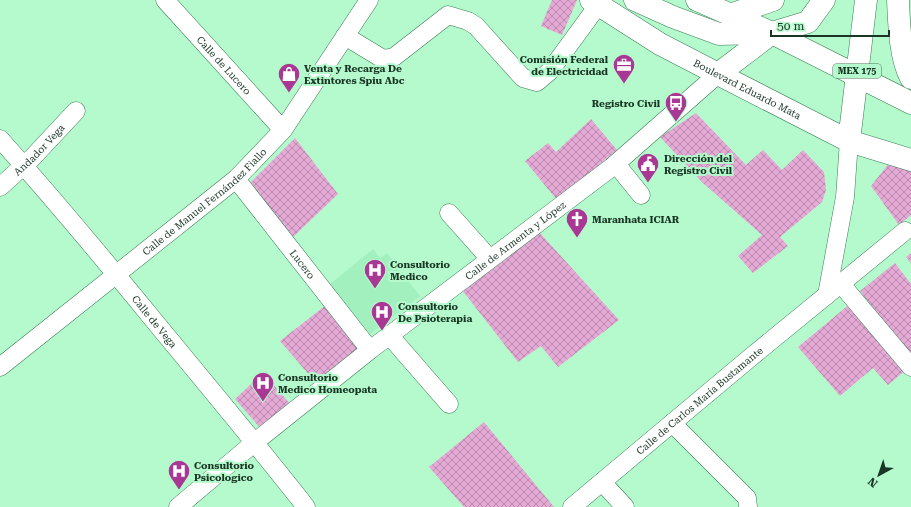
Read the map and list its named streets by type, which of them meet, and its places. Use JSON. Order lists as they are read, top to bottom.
{
  "streets": {
    "main road": ["MEX 175", "Boulevard Eduardo Mata"],
    "street": [
      "Calle de Lucero",
      "Andador Vega",
      "Calle de Manuel Fernández Fiallo",
      "Calle de Armenta y López",
      "Lucero",
      "Calle de Vega",
      "Calle de Carlos María Bustamante"
    ]
  },
  "crossings": [
    ["Calle de Lucero", "Calle de Manuel Fernández Fiallo"],
    ["MEX 175", "Boulevard Eduardo Mata"],
    ["MEX 175", "Calle de Carlos María Bustamante"],
    ["Boulevard Eduardo Mata", "Calle de Armenta y López"],
    ["Andador Vega", "Calle de Vega"],
    ["Calle de Manuel Fernández Fiallo", "Lucero"],
    ["Calle de Manuel Fernández Fiallo", "Calle de Vega"],
    ["Calle de Armenta y López", "Lucero"],
    ["Calle de Armenta y López", "Calle de Vega"]
  ],
  "places": {
    "office": ["Comisión Federal de Electricidad"],
    "shop": ["Venta y Recarga De Extintores Spiu Abc"],
    "bus stop": ["Registro Civil"],
    "public building": ["Dirección del Registro Civil"],
    "church": ["Maranhata ICIAR"],
    "hospital": [
      "Consultorio Medico",
      "Consultorio De Psioterapia",
      "Consultorio Medico Homeopata",
      "Consultorio Psicologico"
    ]
  },
  "scale_bar": "50 m",
  "north": "bottom left"
}
